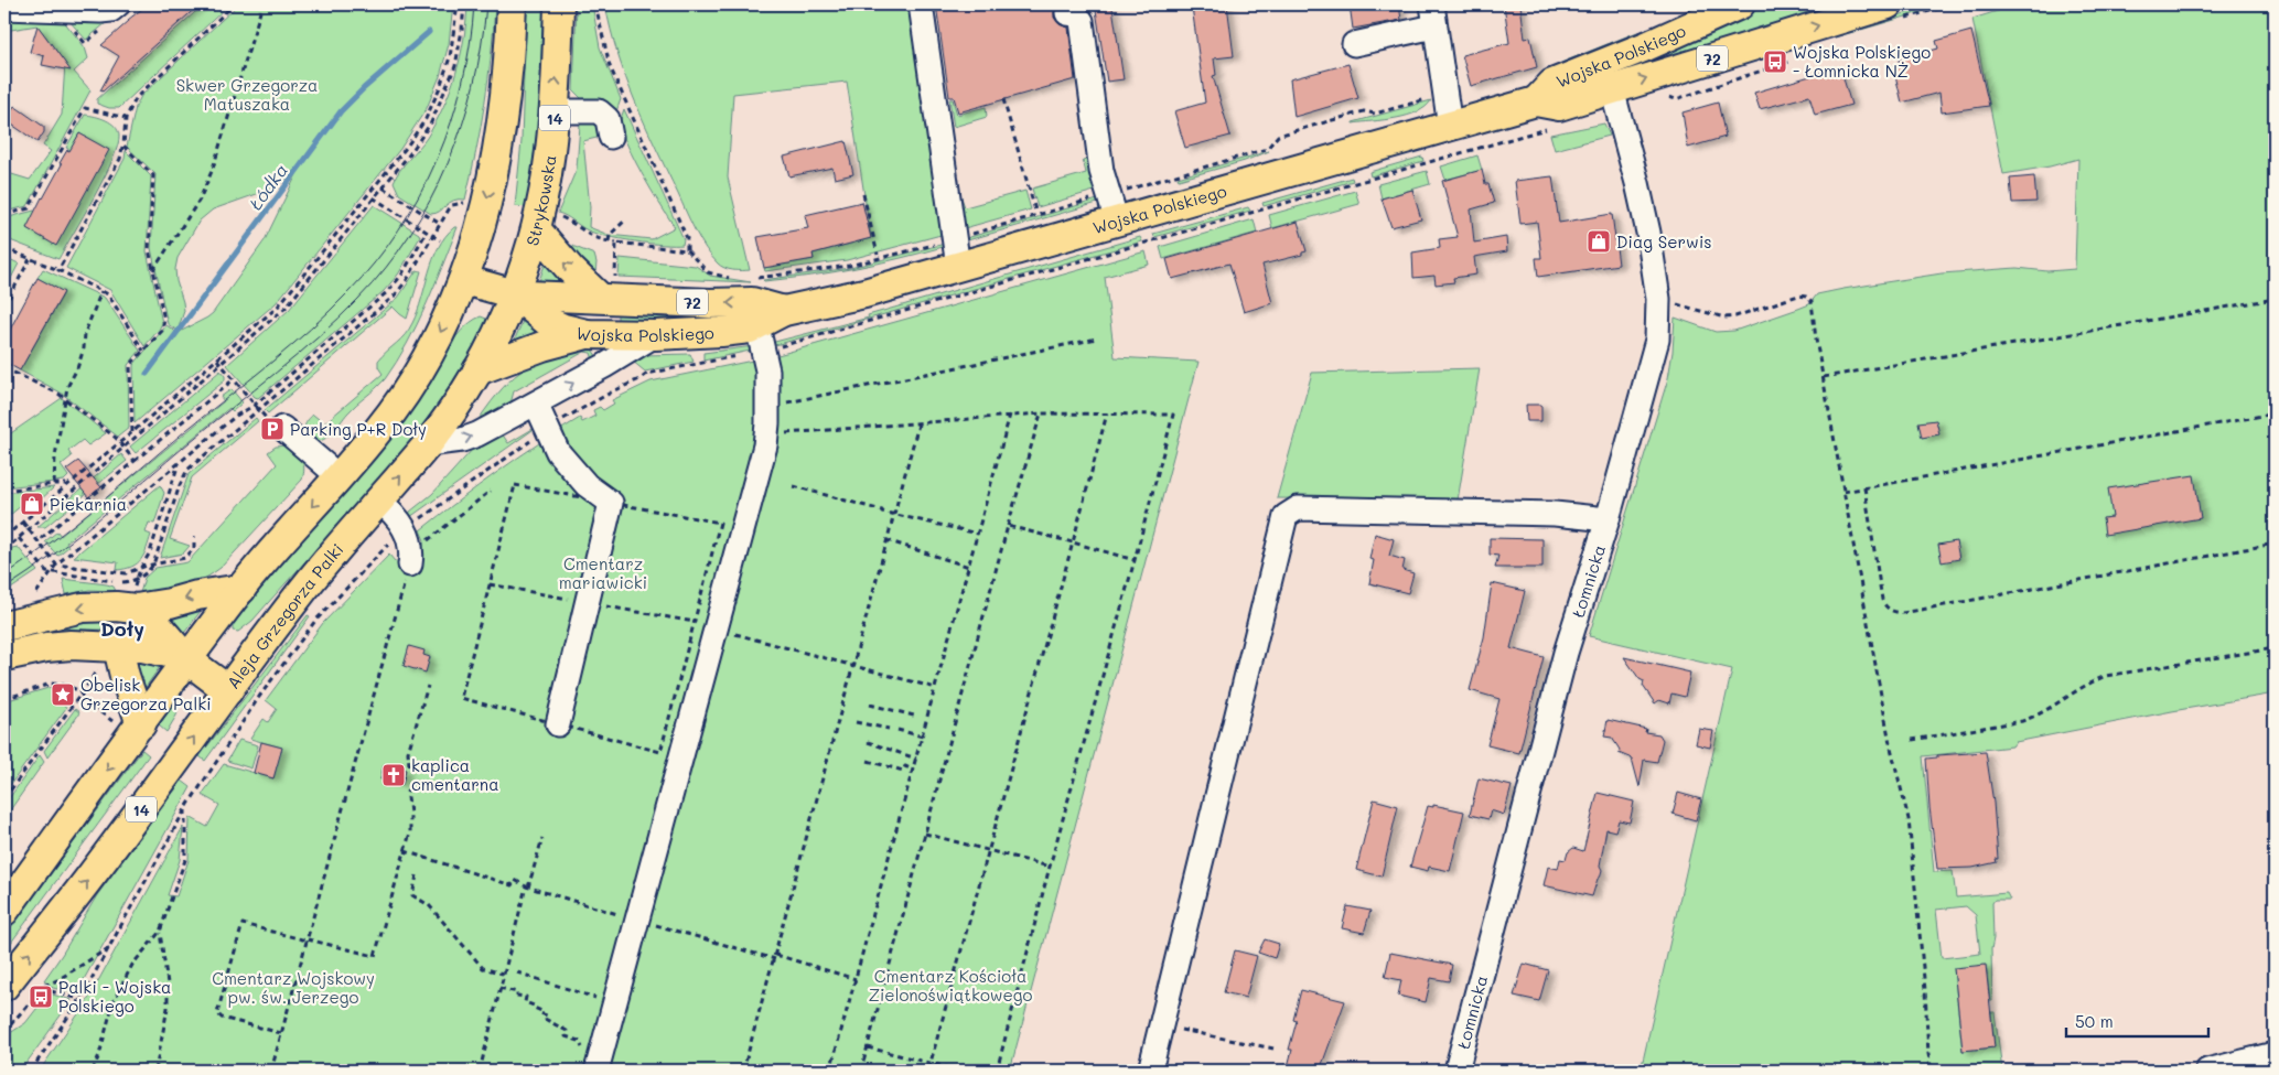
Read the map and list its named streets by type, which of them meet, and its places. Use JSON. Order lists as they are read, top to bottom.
{
  "streets": {
    "main road": [
      "Wojska Polskiego",
      "72",
      "14",
      "Strykowska",
      "Aleja Grzegorza Palki"
    ],
    "street": ["Łomnicka"]
  },
  "crossings": [
    ["Wojska Polskiego", "72"],
    ["Wojska Polskiego", "Strykowska"],
    ["Wojska Polskiego", "Łomnicka"],
    ["Wojska Polskiego", "Aleja Grzegorza Palki"],
    ["72", "Aleja Grzegorza Palki"],
    ["Strykowska", "Aleja Grzegorza Palki"]
  ],
  "districts": ["Doły"],
  "water": ["Łódka"],
  "parks": [
    "Skwer Grzegorza Matuszaka",
    "Cmentarz mariawicki",
    "Cmentarz Kościoła Zielonoświątkowego",
    "Cmentarz Wojskowy pw. św. Jerzego"
  ],
  "places": {
    "bus stop": ["Wojska Polskiego - Łomnicka NŻ", "Palki - Wojska Polskiego"],
    "shop": ["Diag Serwis", "Piekarnia"],
    "parking": ["Parking P+R Doły"],
    "place": ["Obelisk Grzegorza Palki"],
    "church": ["kaplica cmentarna"]
  },
  "scale_bar": "50 m"
}
